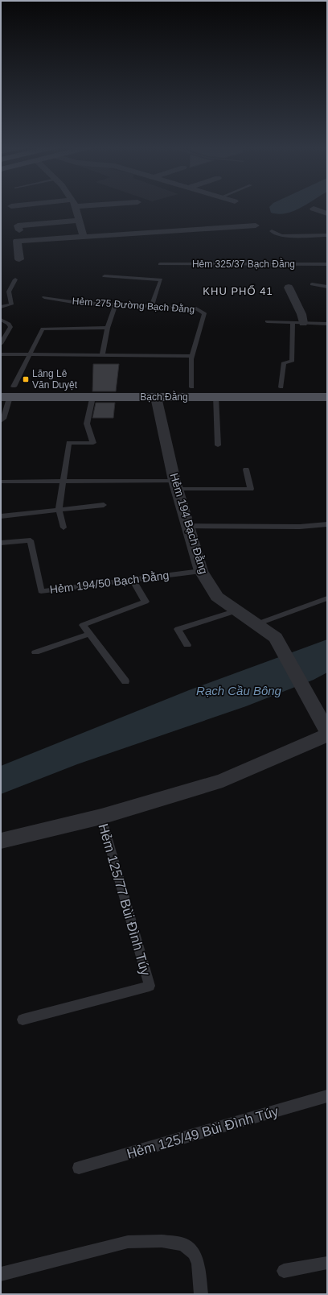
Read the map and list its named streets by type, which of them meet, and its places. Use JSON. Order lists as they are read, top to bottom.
{
  "streets": {
    "main road": ["Bạch Đằng"],
    "street": ["Hẻm 194 Bạch Đằng", "Hẻm 125/77 Bùi Đình Túy"],
    "lane": [
      "Hẻm 325/37 Bạch Đằng",
      "Hẻm 275 Đường Bạch Đằng",
      "Hẻm 194/50 Bạch Đằng",
      "Hẻm 125/49 Bùi Đình Túy"
    ]
  },
  "crossings": [
    ["Hẻm 275 Đường Bạch Đằng", "Bạch Đằng"],
    ["Bạch Đằng", "Hẻm 194 Bạch Đằng"],
    ["Hẻm 194 Bạch Đằng", "Hẻm 194/50 Bạch Đằng"]
  ],
  "districts": ["KHU PHỐ 41"],
  "water": ["Rạch Cầu Bông"],
  "places": {
    "transit": ["Lăng Lê Văn Duyệt"]
  }
}
